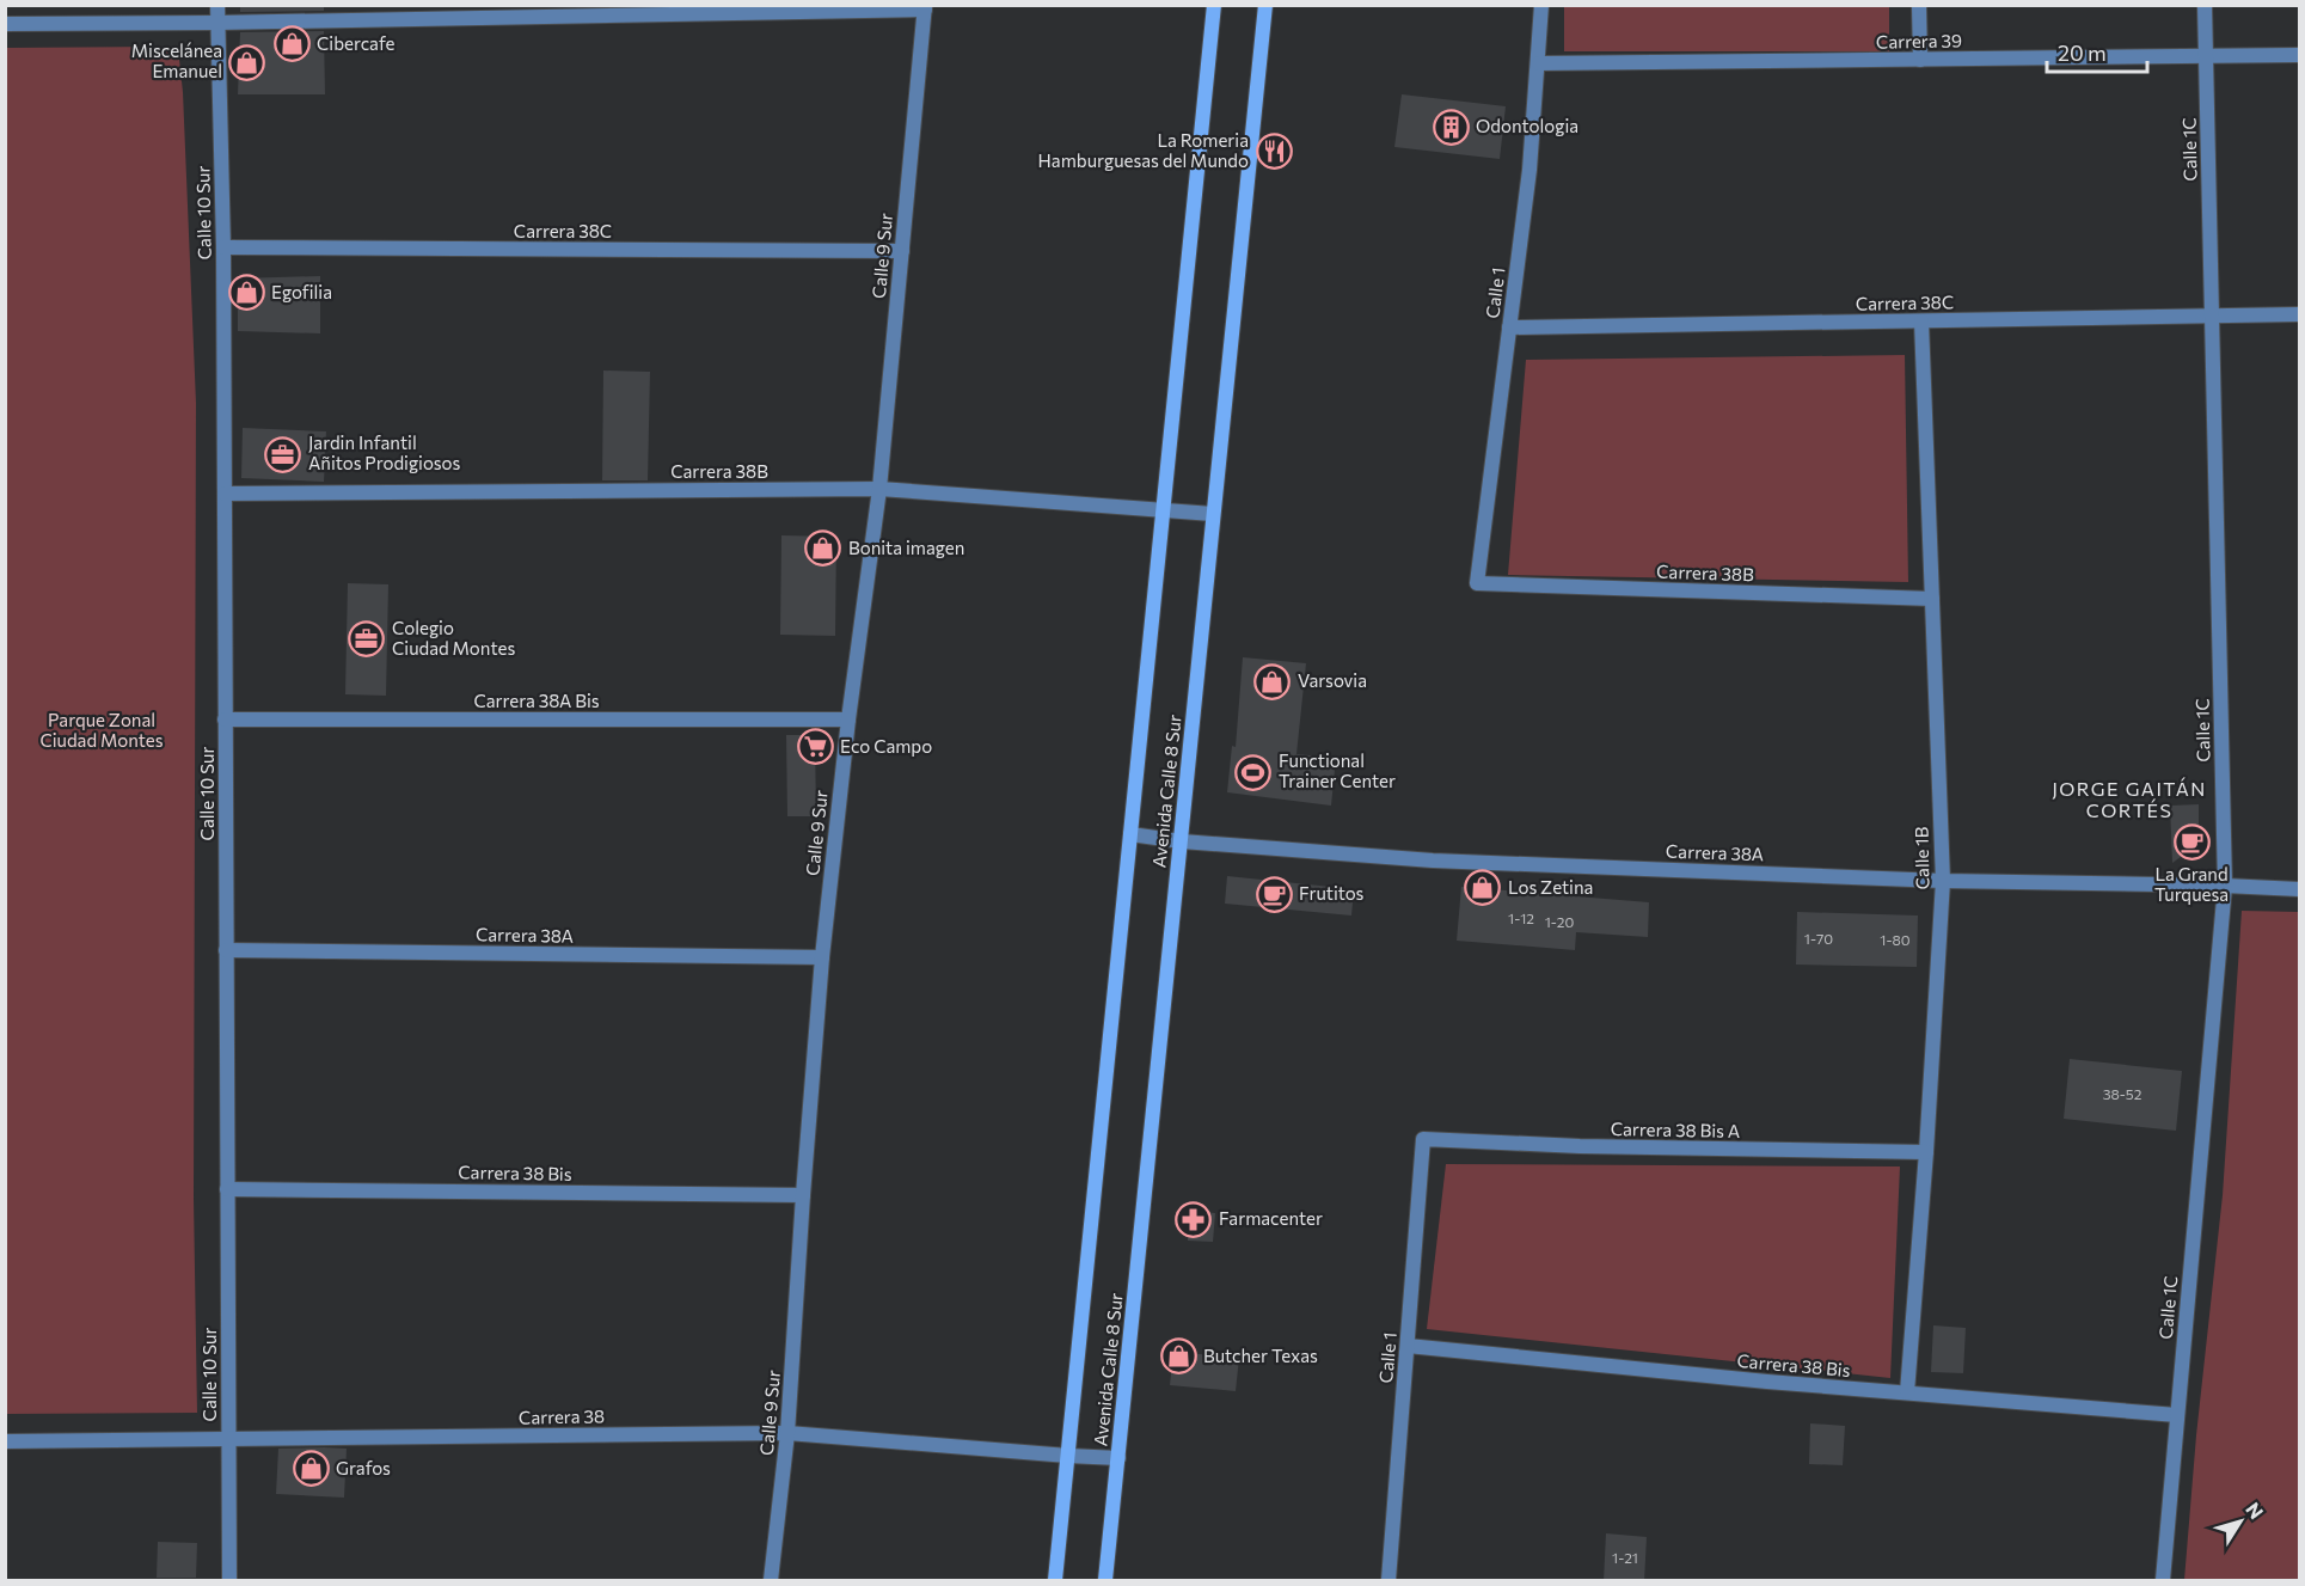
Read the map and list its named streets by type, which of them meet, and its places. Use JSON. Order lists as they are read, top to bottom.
{
  "streets": {
    "main road": ["Avenida Calle 8 Sur"],
    "street": [
      "Carrera 39",
      "Calle 1C",
      "Calle 10 Sur",
      "Carrera 38C",
      "Calle 9 Sur",
      "Calle 1",
      "Carrera 38B",
      "Carrera 38A Bis",
      "Carrera 38A",
      "Calle 1B",
      "Carrera 38 Bis A",
      "Carrera 38 Bis",
      "Carrera 38"
    ]
  },
  "crossings": [
    ["Carrera 39", "Calle 1C"],
    ["Carrera 39", "Calle 1"],
    ["Calle 1C", "Carrera 38C"],
    ["Calle 1C", "Carrera 38A"],
    ["Calle 1C", "Carrera 38 Bis"],
    ["Calle 10 Sur", "Carrera 38C"],
    ["Calle 10 Sur", "Carrera 38B"],
    ["Calle 10 Sur", "Carrera 38A Bis"],
    ["Calle 10 Sur", "Carrera 38A"],
    ["Calle 10 Sur", "Carrera 38 Bis"],
    ["Calle 10 Sur", "Carrera 38"],
    ["Carrera 38C", "Calle 9 Sur"],
    ["Carrera 38C", "Calle 1"],
    ["Carrera 38C", "Calle 1B"],
    ["Calle 9 Sur", "Carrera 38B"],
    ["Calle 9 Sur", "Carrera 38A Bis"],
    ["Calle 9 Sur", "Carrera 38A"],
    ["Calle 9 Sur", "Carrera 38 Bis"],
    ["Calle 9 Sur", "Carrera 38"],
    ["Calle 1", "Carrera 38B"],
    ["Calle 1", "Carrera 38 Bis A"],
    ["Calle 1", "Carrera 38 Bis"],
    ["Carrera 38B", "Avenida Calle 8 Sur"],
    ["Carrera 38B", "Calle 1B"],
    ["Avenida Calle 8 Sur", "Carrera 38A"],
    ["Avenida Calle 8 Sur", "Carrera 38"],
    ["Carrera 38A", "Calle 1B"],
    ["Calle 1B", "Carrera 38 Bis A"],
    ["Calle 1B", "Carrera 38 Bis"]
  ],
  "districts": ["JORGE GAITÁN CORTÉS"],
  "parks": ["Parque Zonal Ciudad Montes"],
  "places": {
    "shop": [
      "Cibercafe",
      "Miscelánea Emanuel",
      "Egofilia",
      "Bonita imagen",
      "Varsovia",
      "Los Zetina",
      "Butcher Texas",
      "Grafos"
    ],
    "building": ["Odontologia"],
    "restaurant": ["La Romeria Hamburguesas del Mundo"],
    "office": ["Jardin Infantil Añitos Prodigiosos", "Colegio Ciudad Montes"],
    "supermarket": ["Eco Campo"],
    "sports": ["Functional Trainer Center"],
    "cafe": ["La Grand Turquesa", "Frutitos"],
    "pharmacy": ["Farmacenter"]
  },
  "house_numbers": [
    "1-12",
    "1-20",
    "1-70",
    "1-80",
    "38-52",
    "1-21"
  ],
  "scale_bar": "20 m",
  "north": "top right"
}
